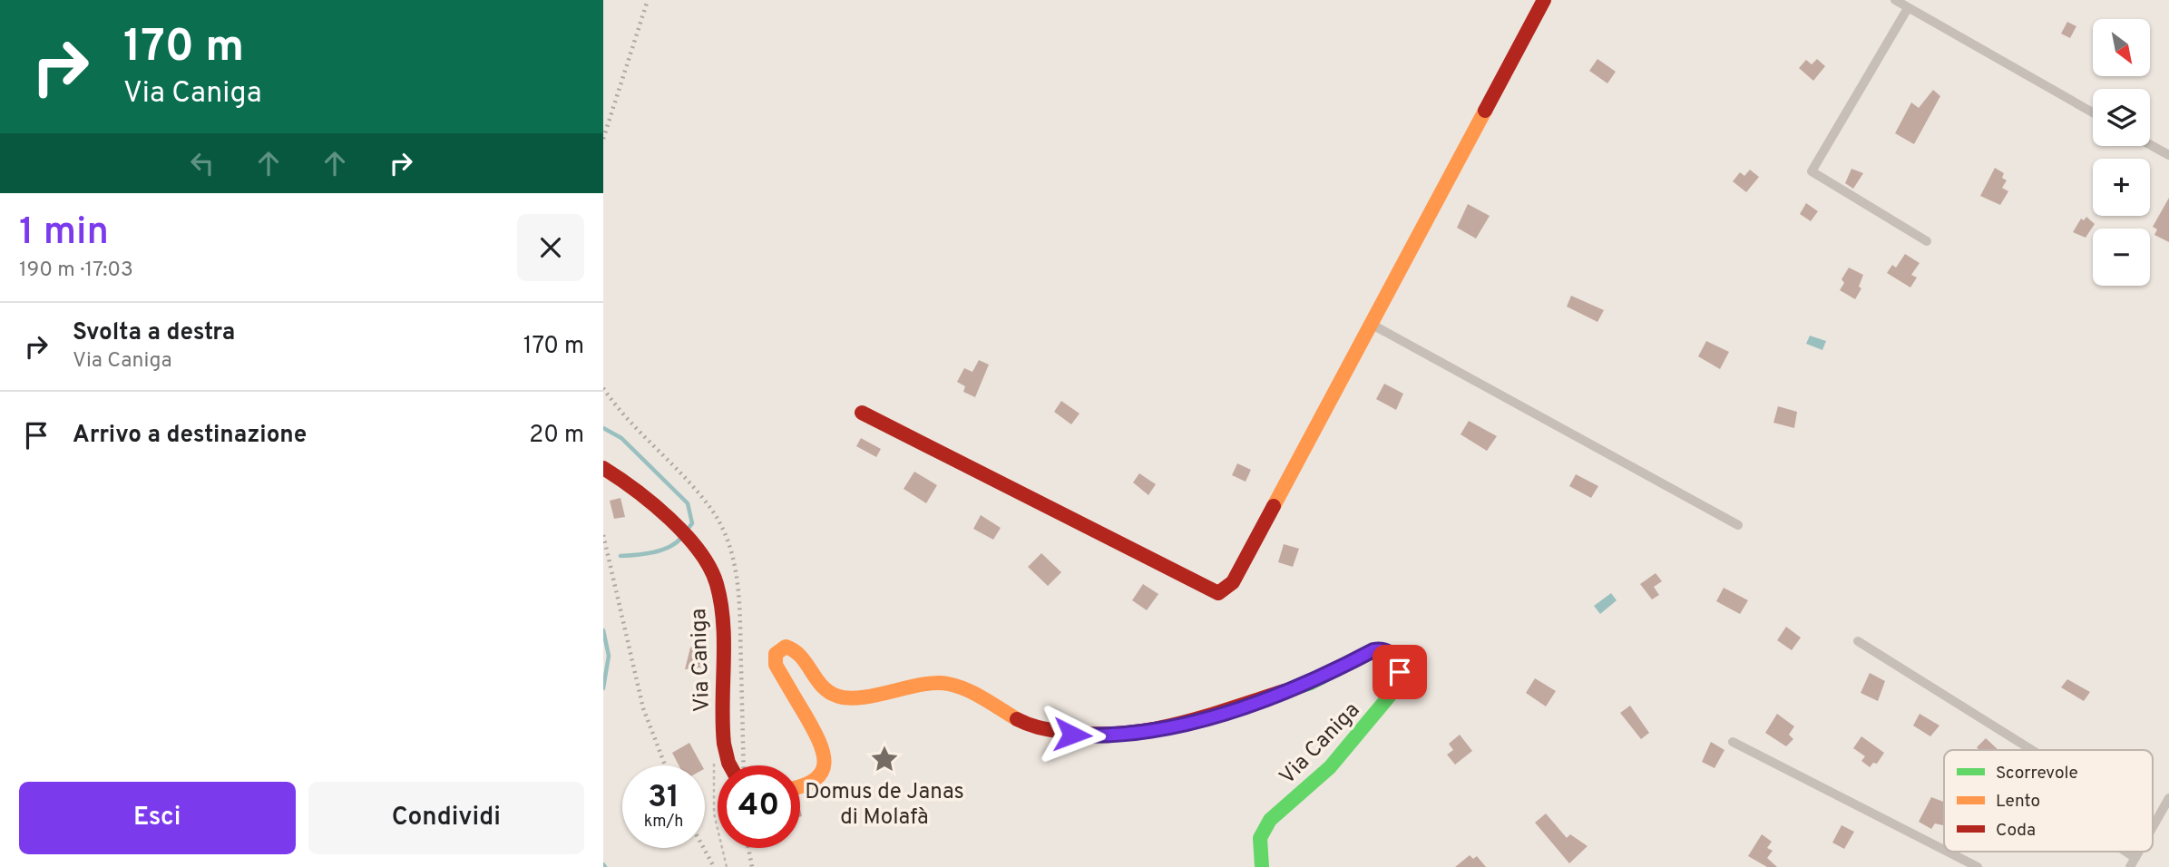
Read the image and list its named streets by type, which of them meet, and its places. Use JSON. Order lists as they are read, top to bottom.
{
  "streets": {
    "street": ["Via Caniga"]
  },
  "places": {
    "place": ["Domus de Janas di Molafà"]
  },
  "legend": ["Scorrevole", "Lento", "Coda"],
  "north": "bottom right",
  "page": {
    "turn": ["170 m", "Via Caniga"],
    "map_buttons": ["+", "−"],
    "heading": ["1 min", "190 m · 17:03"],
    "list": [
      {
        "name": "Svolta a destra",
        "note": "Via Caniga",
        "value": "170 m"
      },
      {
        "name": "Arrivo a destinazione",
        "value": "20 m"
      }
    ],
    "speed": "31 km/h",
    "limit": "40",
    "buttons": ["Esci", "Condividi"]
  }
}
